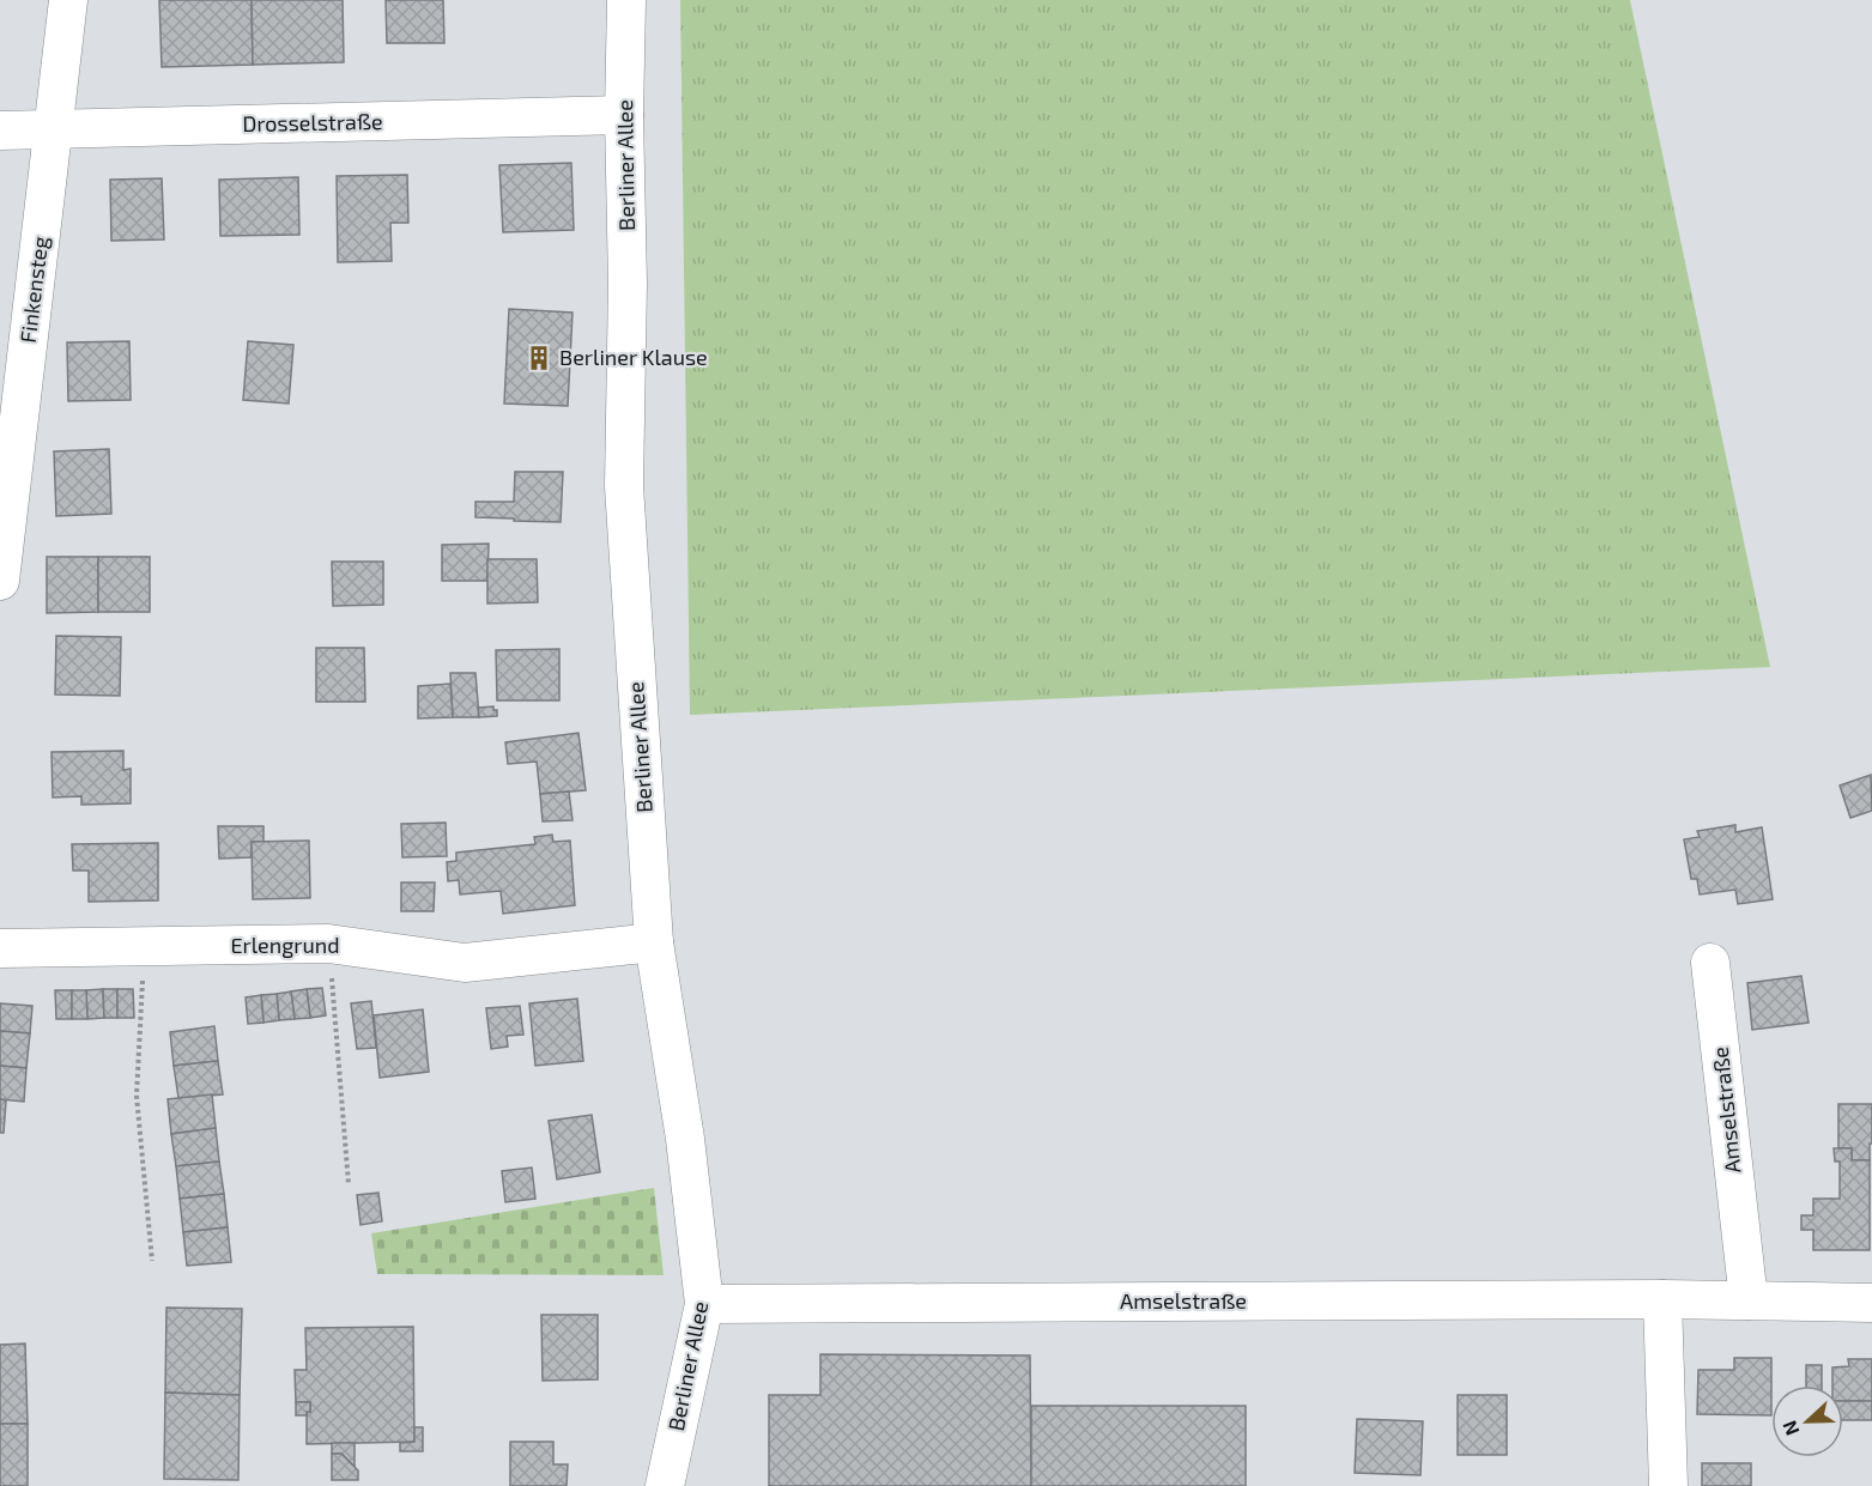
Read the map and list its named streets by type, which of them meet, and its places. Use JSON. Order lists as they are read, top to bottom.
{
  "streets": {
    "street": [
      "Drosselstraße",
      "Berliner Allee",
      "Finkensteg",
      "Erlengrund",
      "Amselstraße"
    ]
  },
  "crossings": [
    ["Drosselstraße", "Berliner Allee"],
    ["Drosselstraße", "Finkensteg"],
    ["Berliner Allee", "Erlengrund"],
    ["Berliner Allee", "Amselstraße"]
  ],
  "places": {
    "building": ["Berliner Klause"]
  },
  "north": "left"
}
